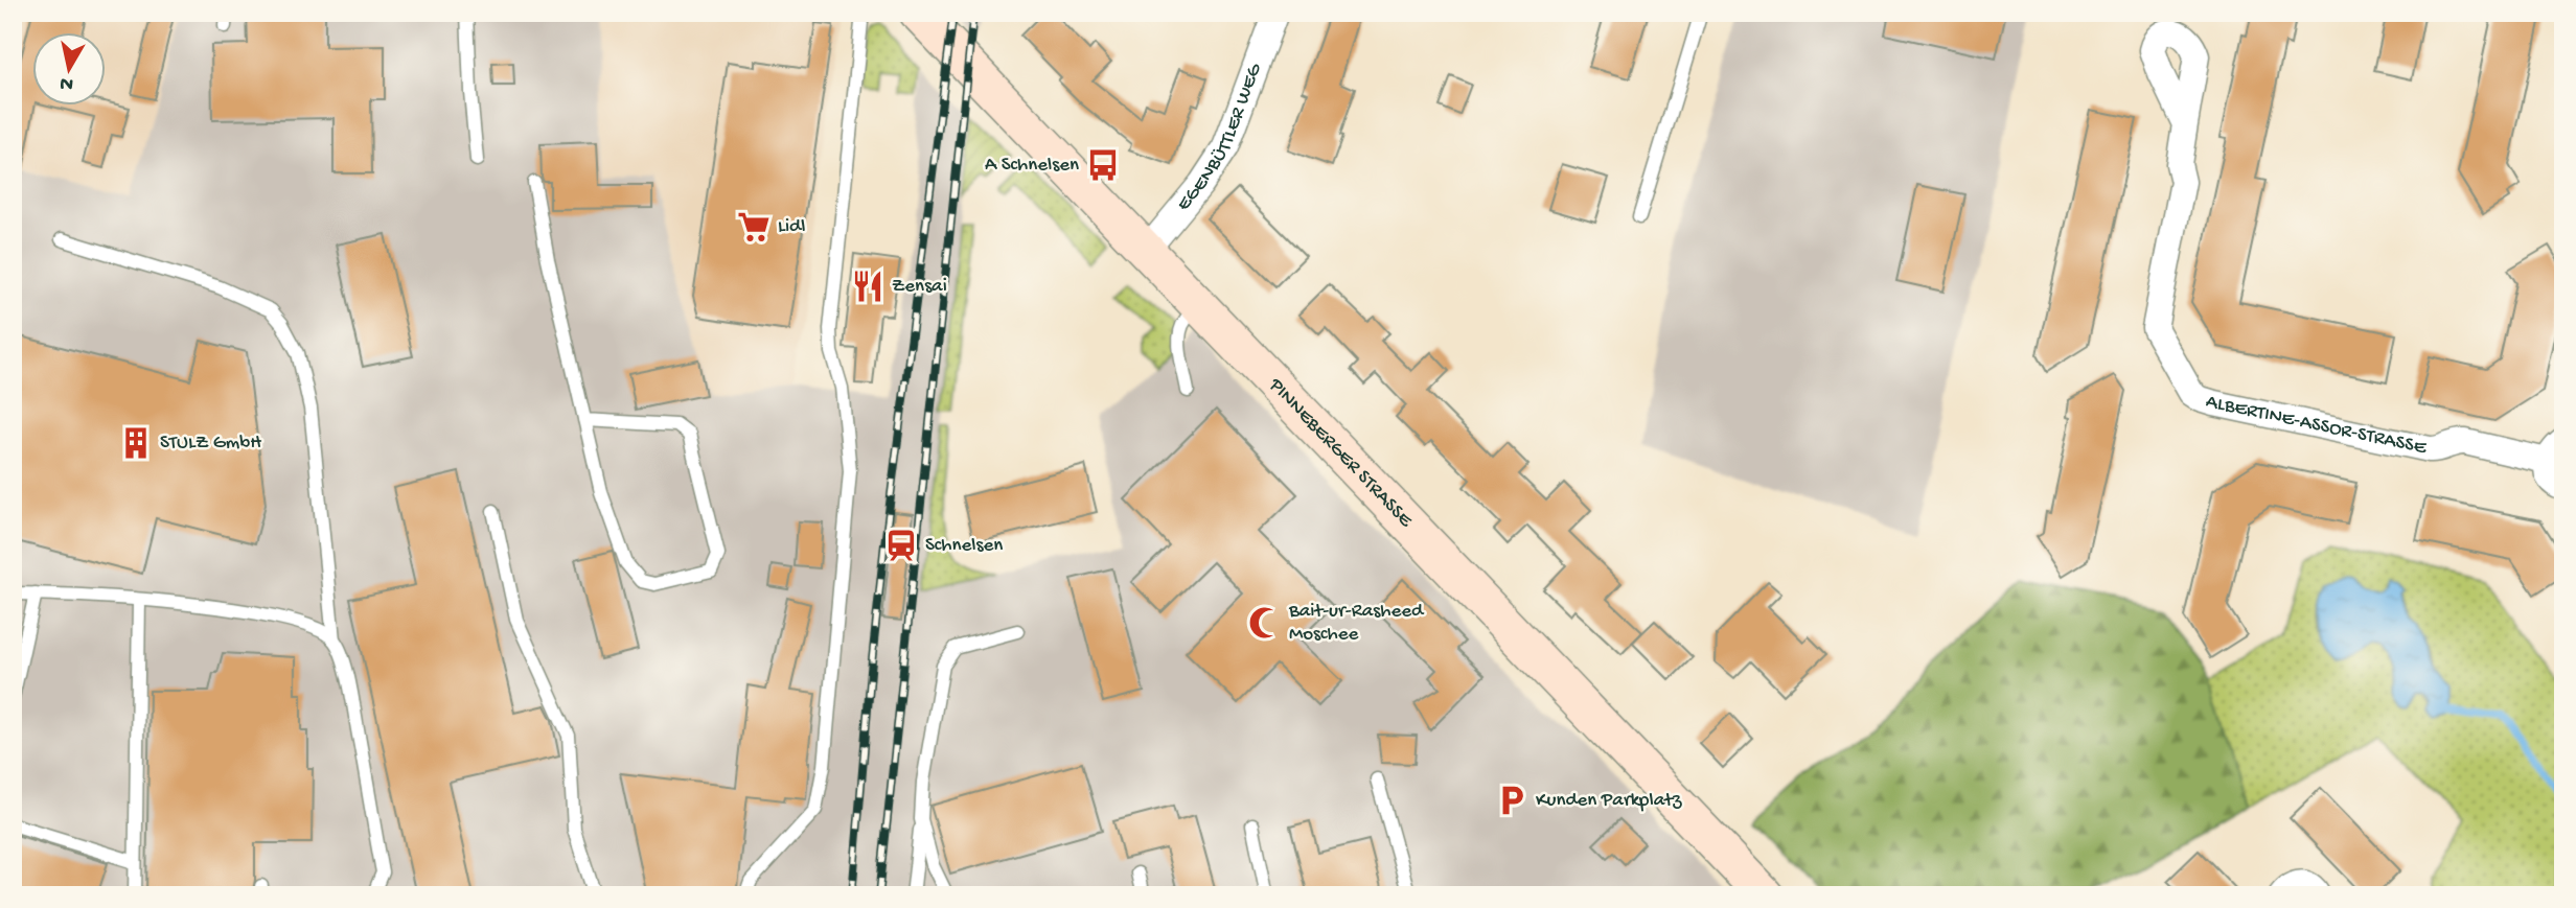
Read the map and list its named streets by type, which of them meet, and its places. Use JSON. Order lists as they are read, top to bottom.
{
  "streets": {
    "main road": ["PINNEBERGER STRASSE"],
    "street": ["EGENBÜTTLER WEG", "ALBERTINE-ASSOR-STRASSE"]
  },
  "crossings": [
    ["EGENBÜTTLER WEG", "PINNEBERGER STRASSE"]
  ],
  "places": {
    "bus stop": ["A Schnelsen"],
    "supermarket": ["Lidl"],
    "restaurant": ["Zensai"],
    "building": ["STULZ GmbH"],
    "station": ["Schnelsen"],
    "mosque": ["Bait-ur-Rasheed Moschee"],
    "parking": ["Kunden Parkplatz"]
  },
  "north": "bottom"
}
